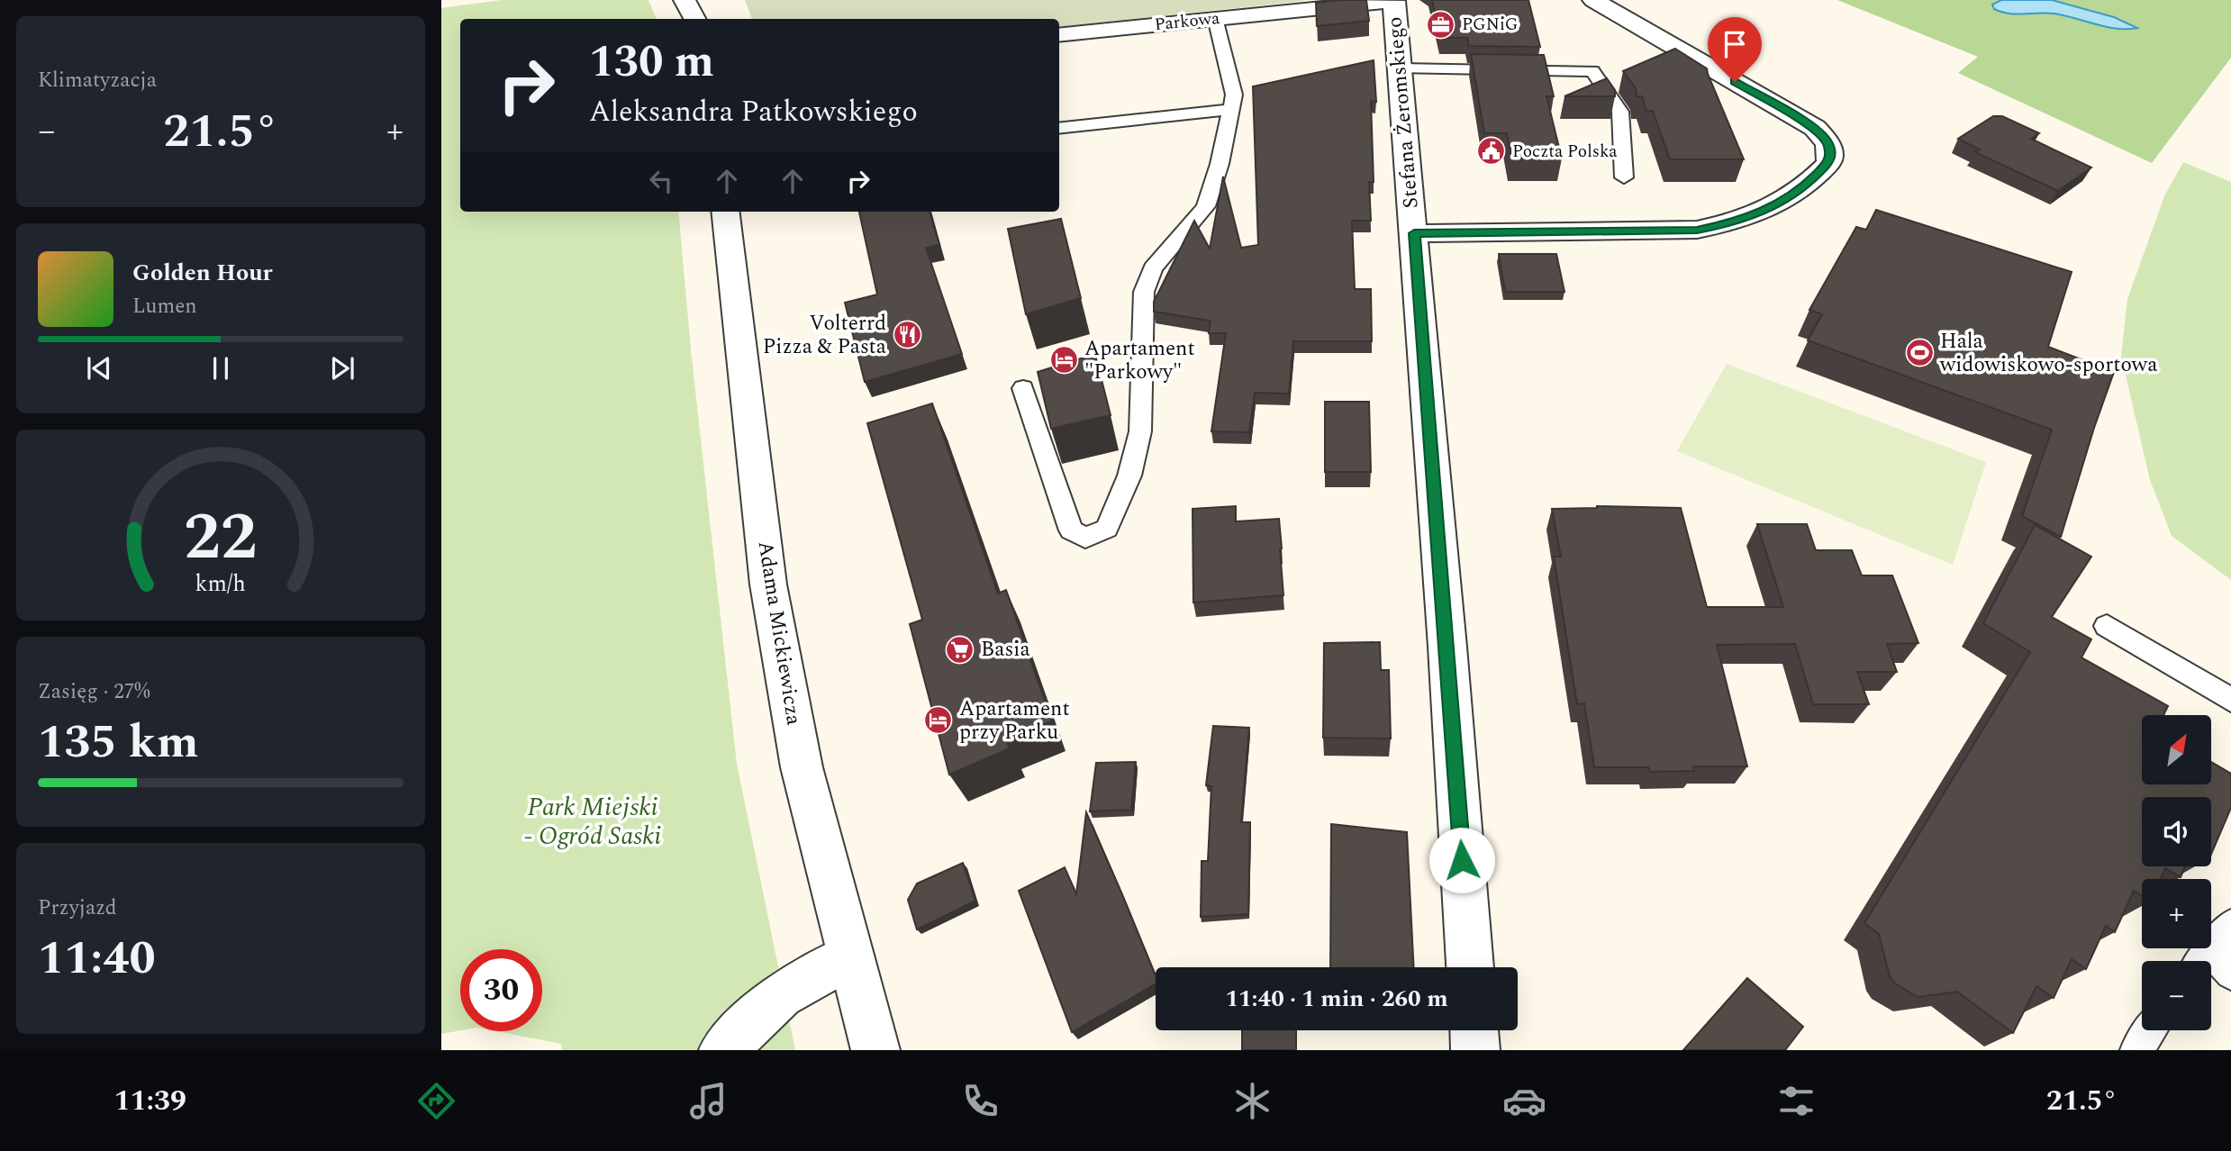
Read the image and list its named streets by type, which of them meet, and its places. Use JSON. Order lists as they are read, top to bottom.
{
  "streets": {
    "street": ["Parkowa", "Stefana Żeromskiego", "Adama Mickiewicza"]
  },
  "crossings": [
    ["Parkowa", "Stefana Żeromskiego"]
  ],
  "parks": ["Park Miejski - Ogród Saski"],
  "places": {
    "office": ["PGNiG"],
    "public building": ["Poczta Polska"],
    "restaurant": ["Volterrd Pizza & Pasta"],
    "sports": ["Hala widowiskowo-sportowa"],
    "hotel": ["Apartament \"Parkowy\"", "Apartament przy Parku"],
    "supermarket": ["Basia"]
  },
  "north": "top right",
  "page": {
    "tile": [
      "Klimatyzacja",
      ["Zasięg · 27%", "135 km"],
      ["Przyjazd", "11:40"]
    ],
    "turn": ["130 m", "Aleksandra Patkowskiego"],
    "heat": ["−", "21.5°", "+"],
    "song": ["Golden Hour", "Lumen"],
    "map_buttons": ["+", "−"],
    "limit": "30",
    "trip": "11:40 · 1 min · 260 m",
    "tabs": ["11:39", "21.5°"],
    "gauge": ["22", "km/h"]
  }
}
